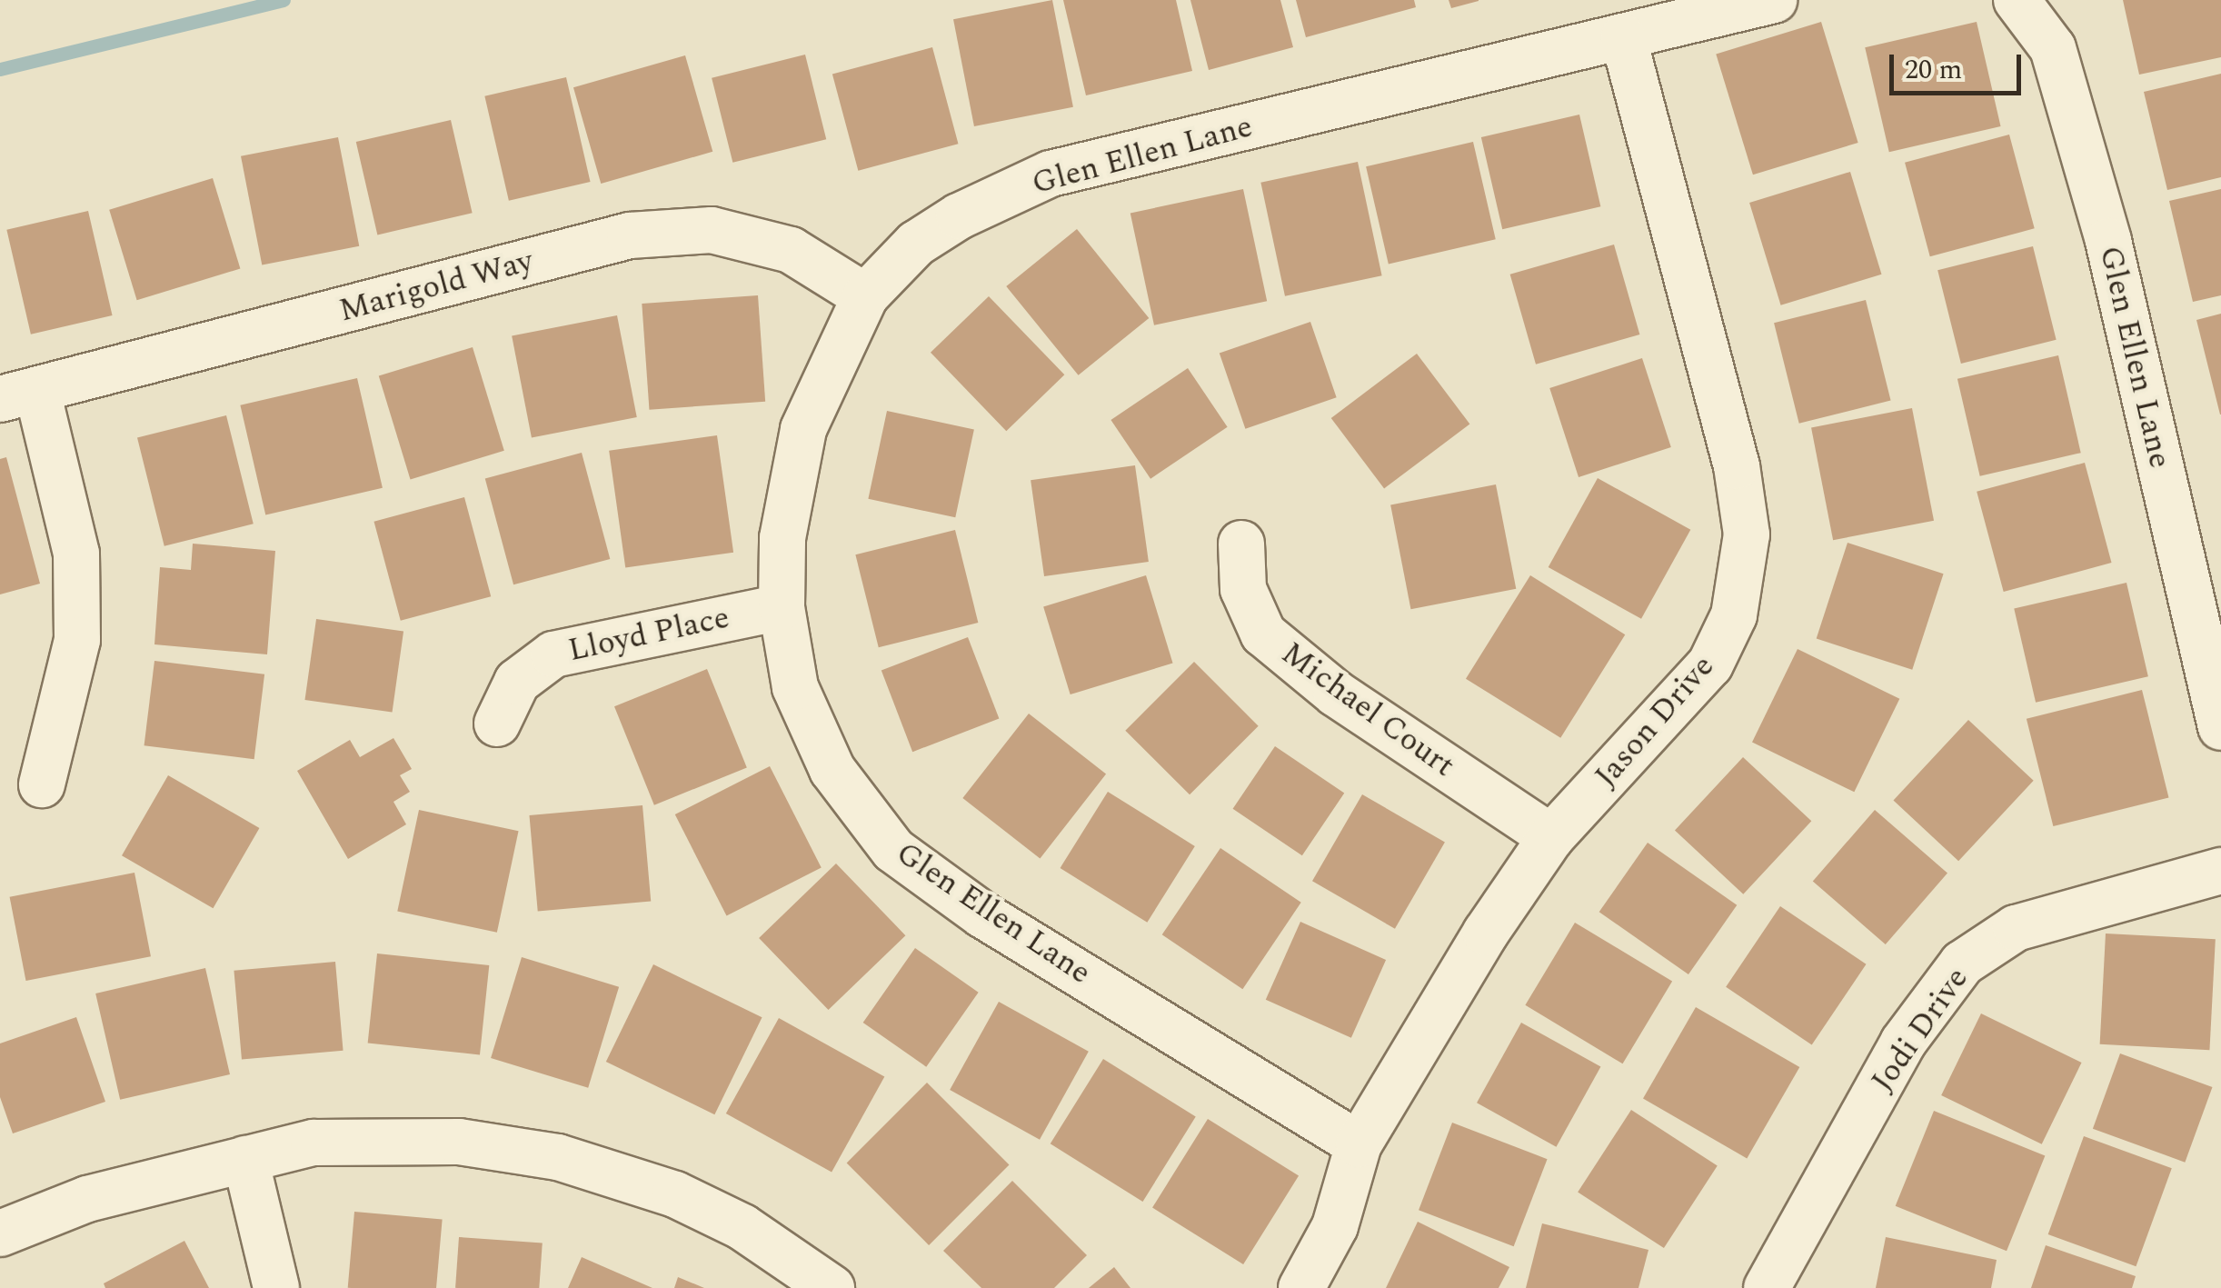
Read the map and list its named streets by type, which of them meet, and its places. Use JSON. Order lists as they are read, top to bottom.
{
  "streets": {
    "street": [
      "Glen Ellen Lane",
      "Marigold Way",
      "Lloyd Place",
      "Michael Court",
      "Jason Drive",
      "Jodi Drive"
    ]
  },
  "crossings": [
    ["Glen Ellen Lane", "Marigold Way"],
    ["Glen Ellen Lane", "Lloyd Place"],
    ["Glen Ellen Lane", "Jason Drive"],
    ["Michael Court", "Jason Drive"]
  ],
  "scale_bar": "20 m"
}
